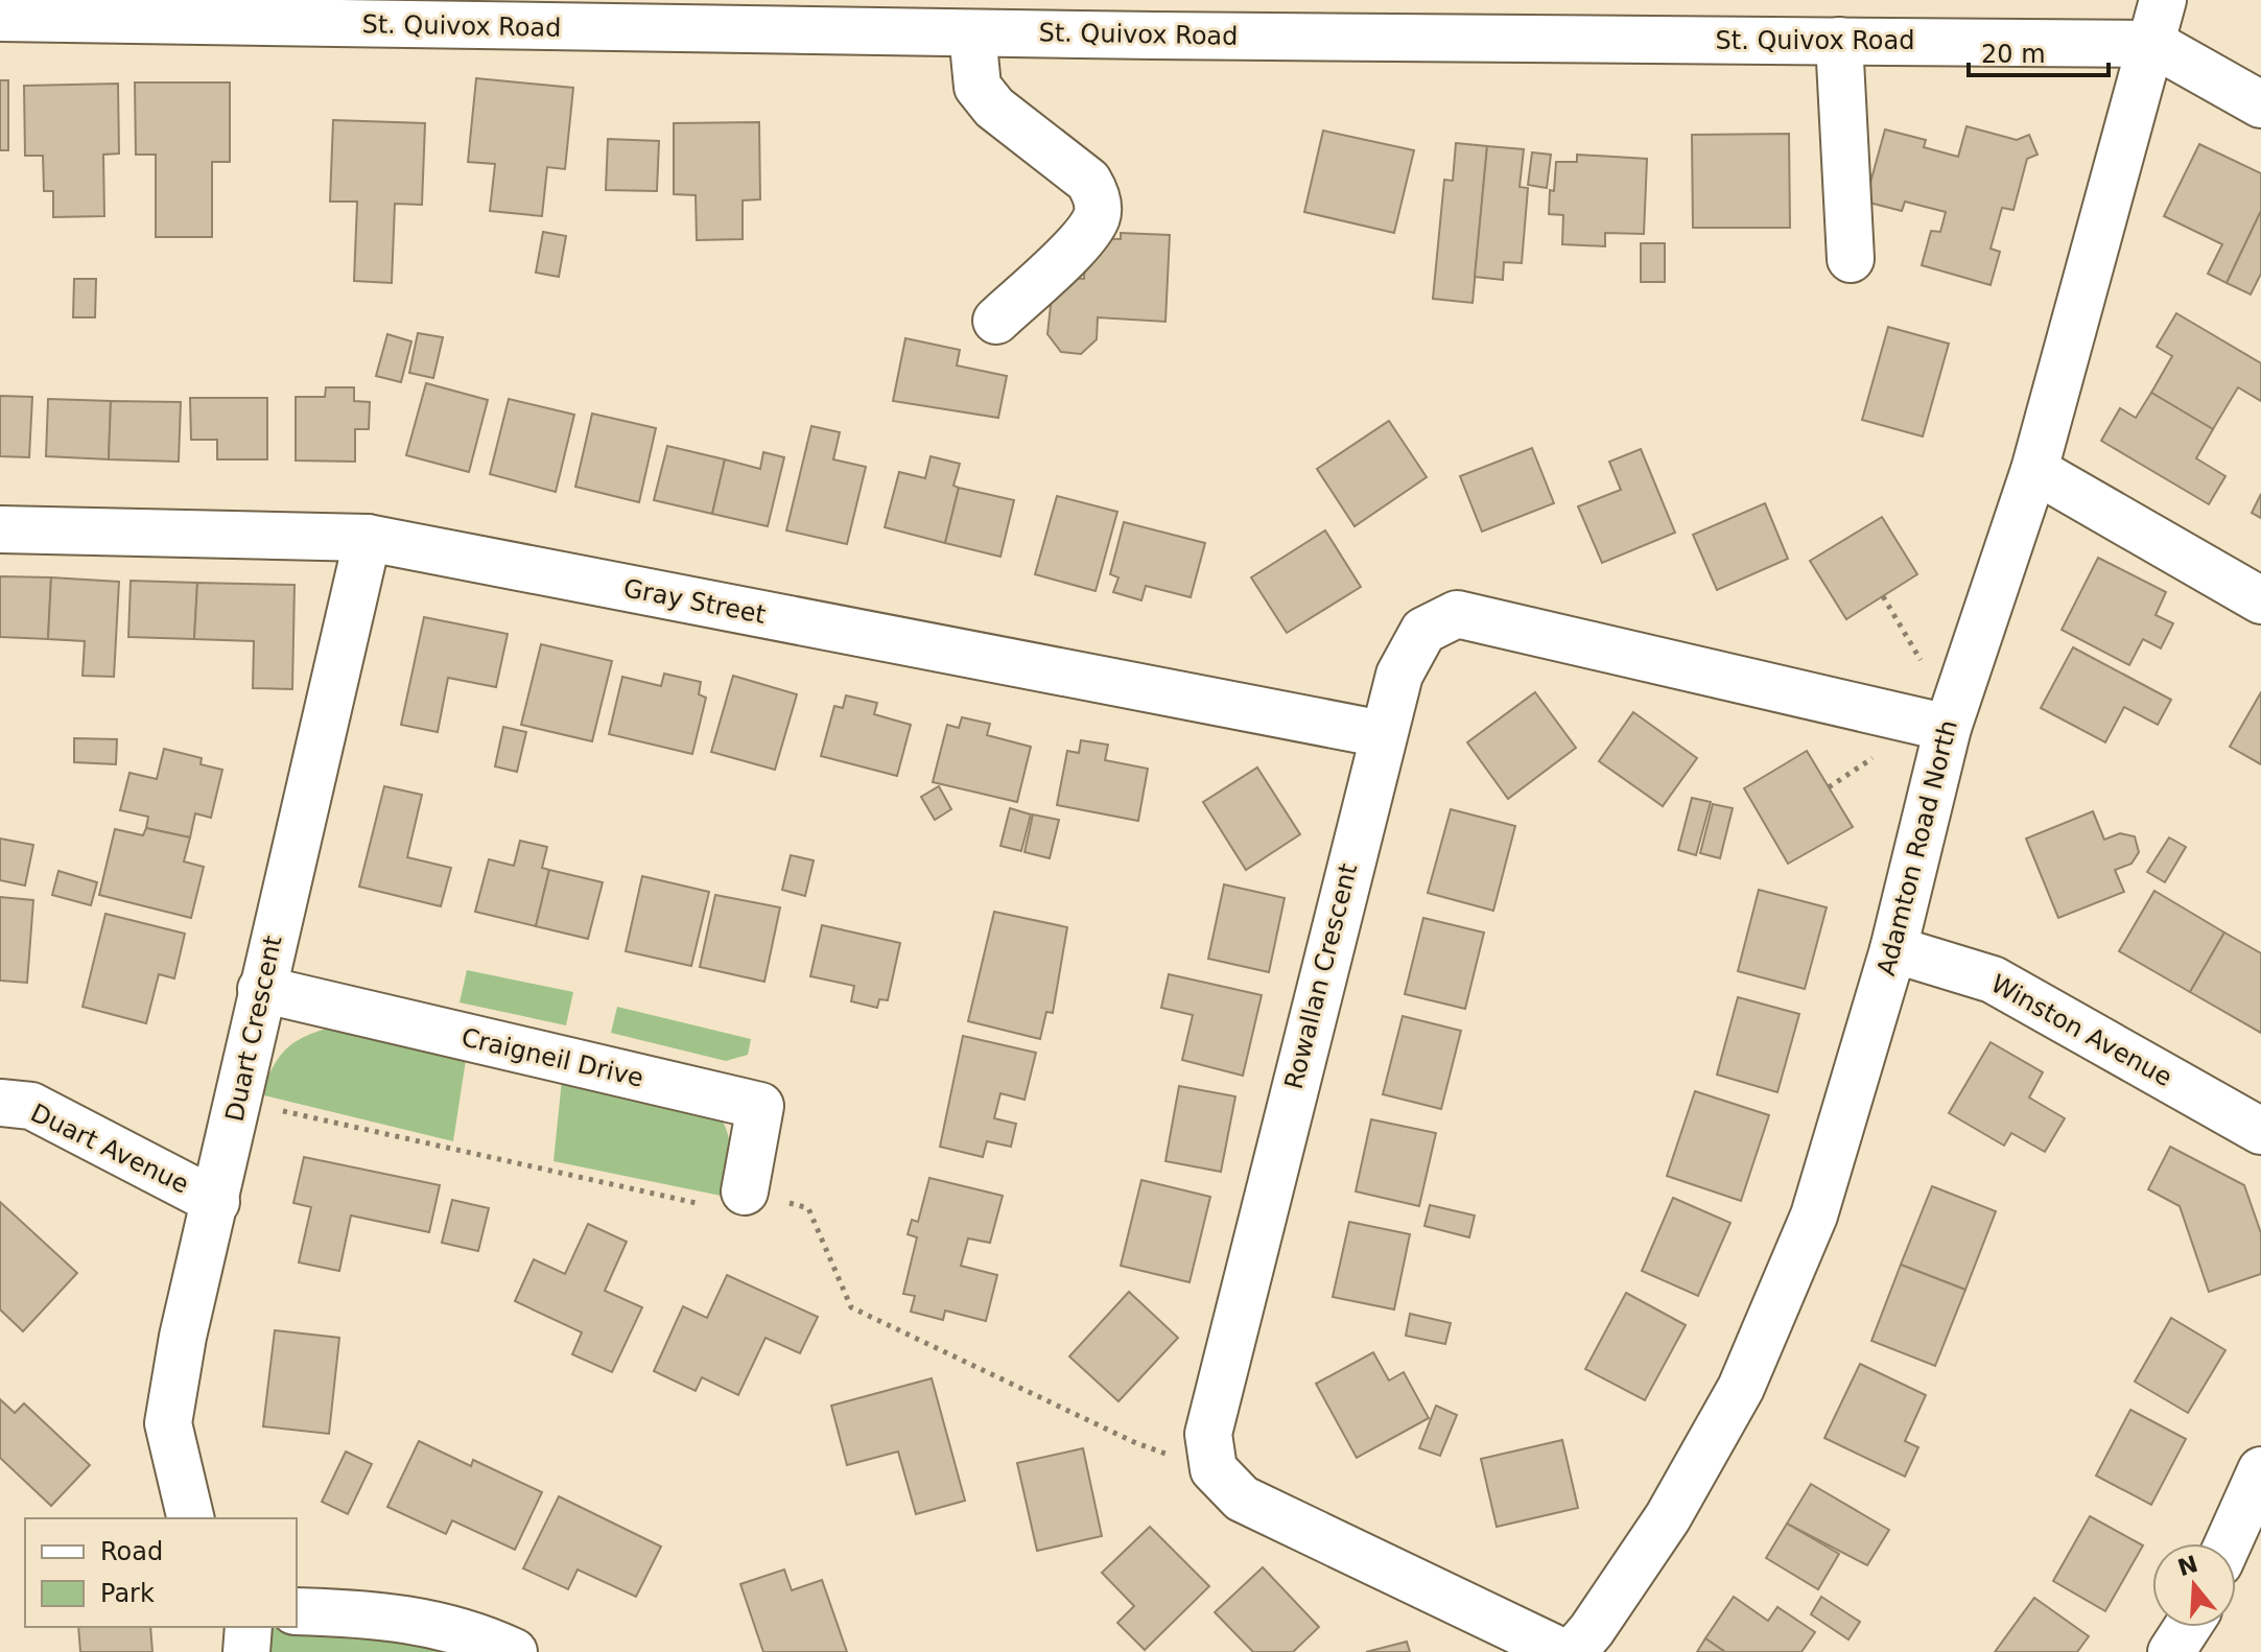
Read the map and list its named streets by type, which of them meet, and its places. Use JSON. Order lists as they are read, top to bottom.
{
  "streets": {
    "street": [
      "St. Quivox Road",
      "Gray Street",
      "Adamton Road North",
      "Rowallan Crescent",
      "Duart Crescent",
      "Winston Avenue",
      "Craigneil Drive",
      "Duart Avenue"
    ]
  },
  "crossings": [
    ["St. Quivox Road", "Adamton Road North"],
    ["Gray Street", "Rowallan Crescent"],
    ["Gray Street", "Duart Crescent"],
    ["Adamton Road North", "Rowallan Crescent"],
    ["Adamton Road North", "Winston Avenue"],
    ["Duart Crescent", "Craigneil Drive"],
    ["Duart Crescent", "Duart Avenue"]
  ],
  "legend": ["Road", "Park"],
  "scale_bar": "20 m",
  "north": "top"
}
